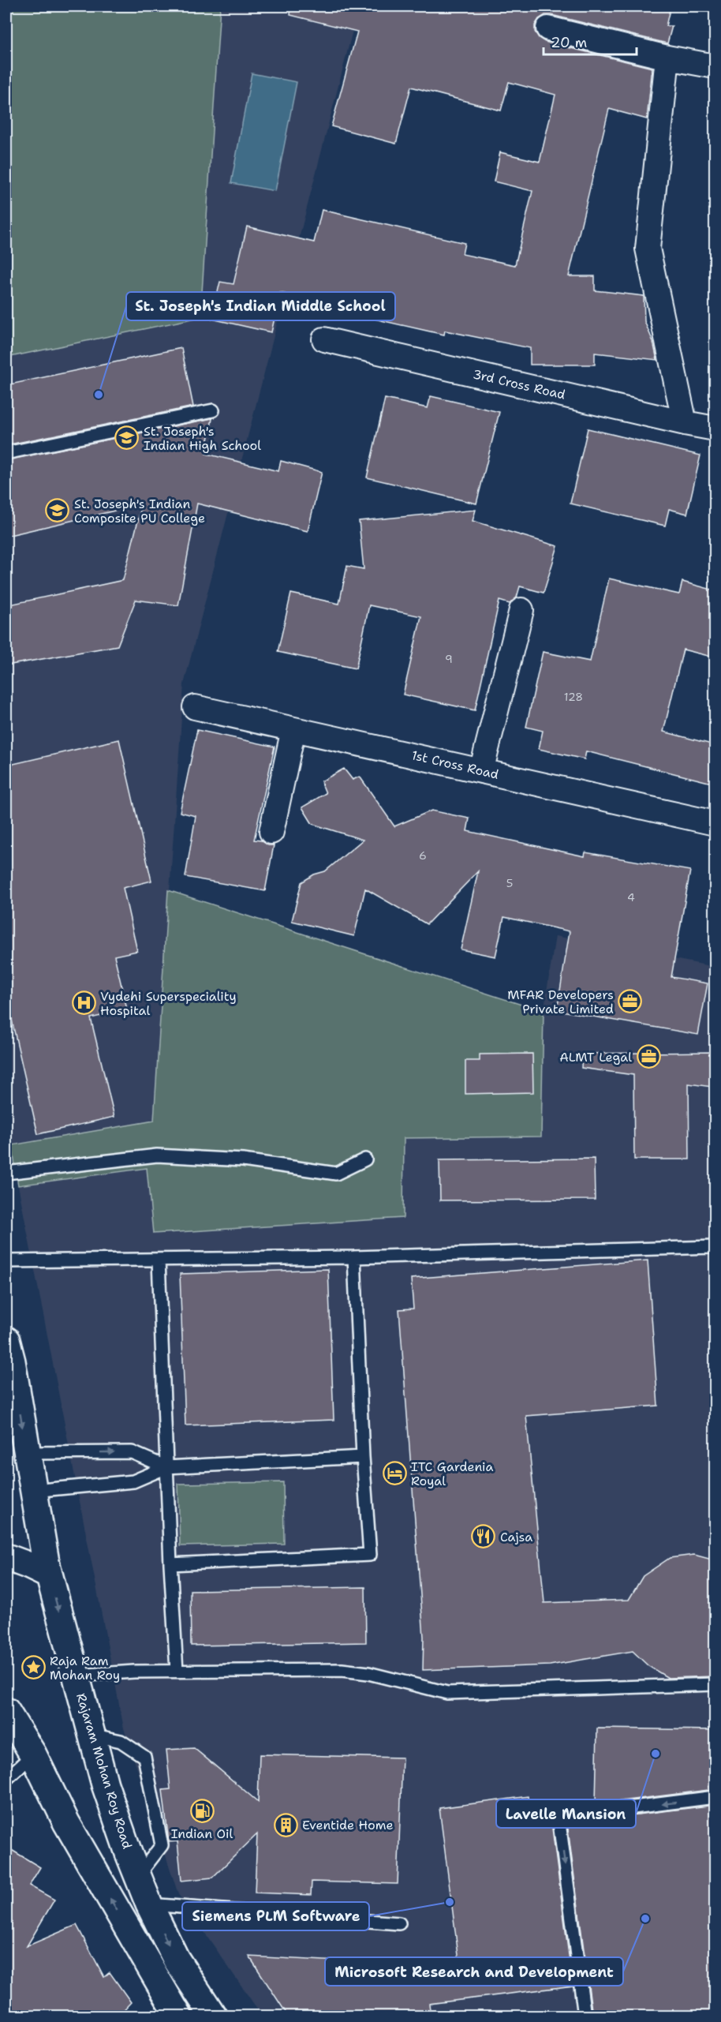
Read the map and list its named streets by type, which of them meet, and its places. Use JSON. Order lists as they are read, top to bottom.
{
  "streets": {
    "main road": ["Rajaram Mohan Roy Road"],
    "street": ["3rd Cross Road", "1st Cross Road"]
  },
  "places": {
    "other": [
      "St. Joseph's Indian Middle School",
      "Lavelle Mansion",
      "Siemens PLM Software",
      "Microsoft Research and Development"
    ],
    "school or university": ["St. Joseph's Indian High School", "St. Joseph's Indian Composite PU College"],
    "office": ["MFAR Developers Private Limited", "ALMT Legal"],
    "hospital": ["Vydehi Superspeciality Hospital"],
    "hotel": ["ITC Gardenia Royal"],
    "restaurant": ["Cajsa"],
    "place": ["Raja Ram Mohan Roy"],
    "fuel station": ["Indian Oil"],
    "building": ["Eventide Home"]
  },
  "house_numbers": [
    "9",
    "128",
    "6",
    "5",
    "4"
  ],
  "scale_bar": "20 m"
}
